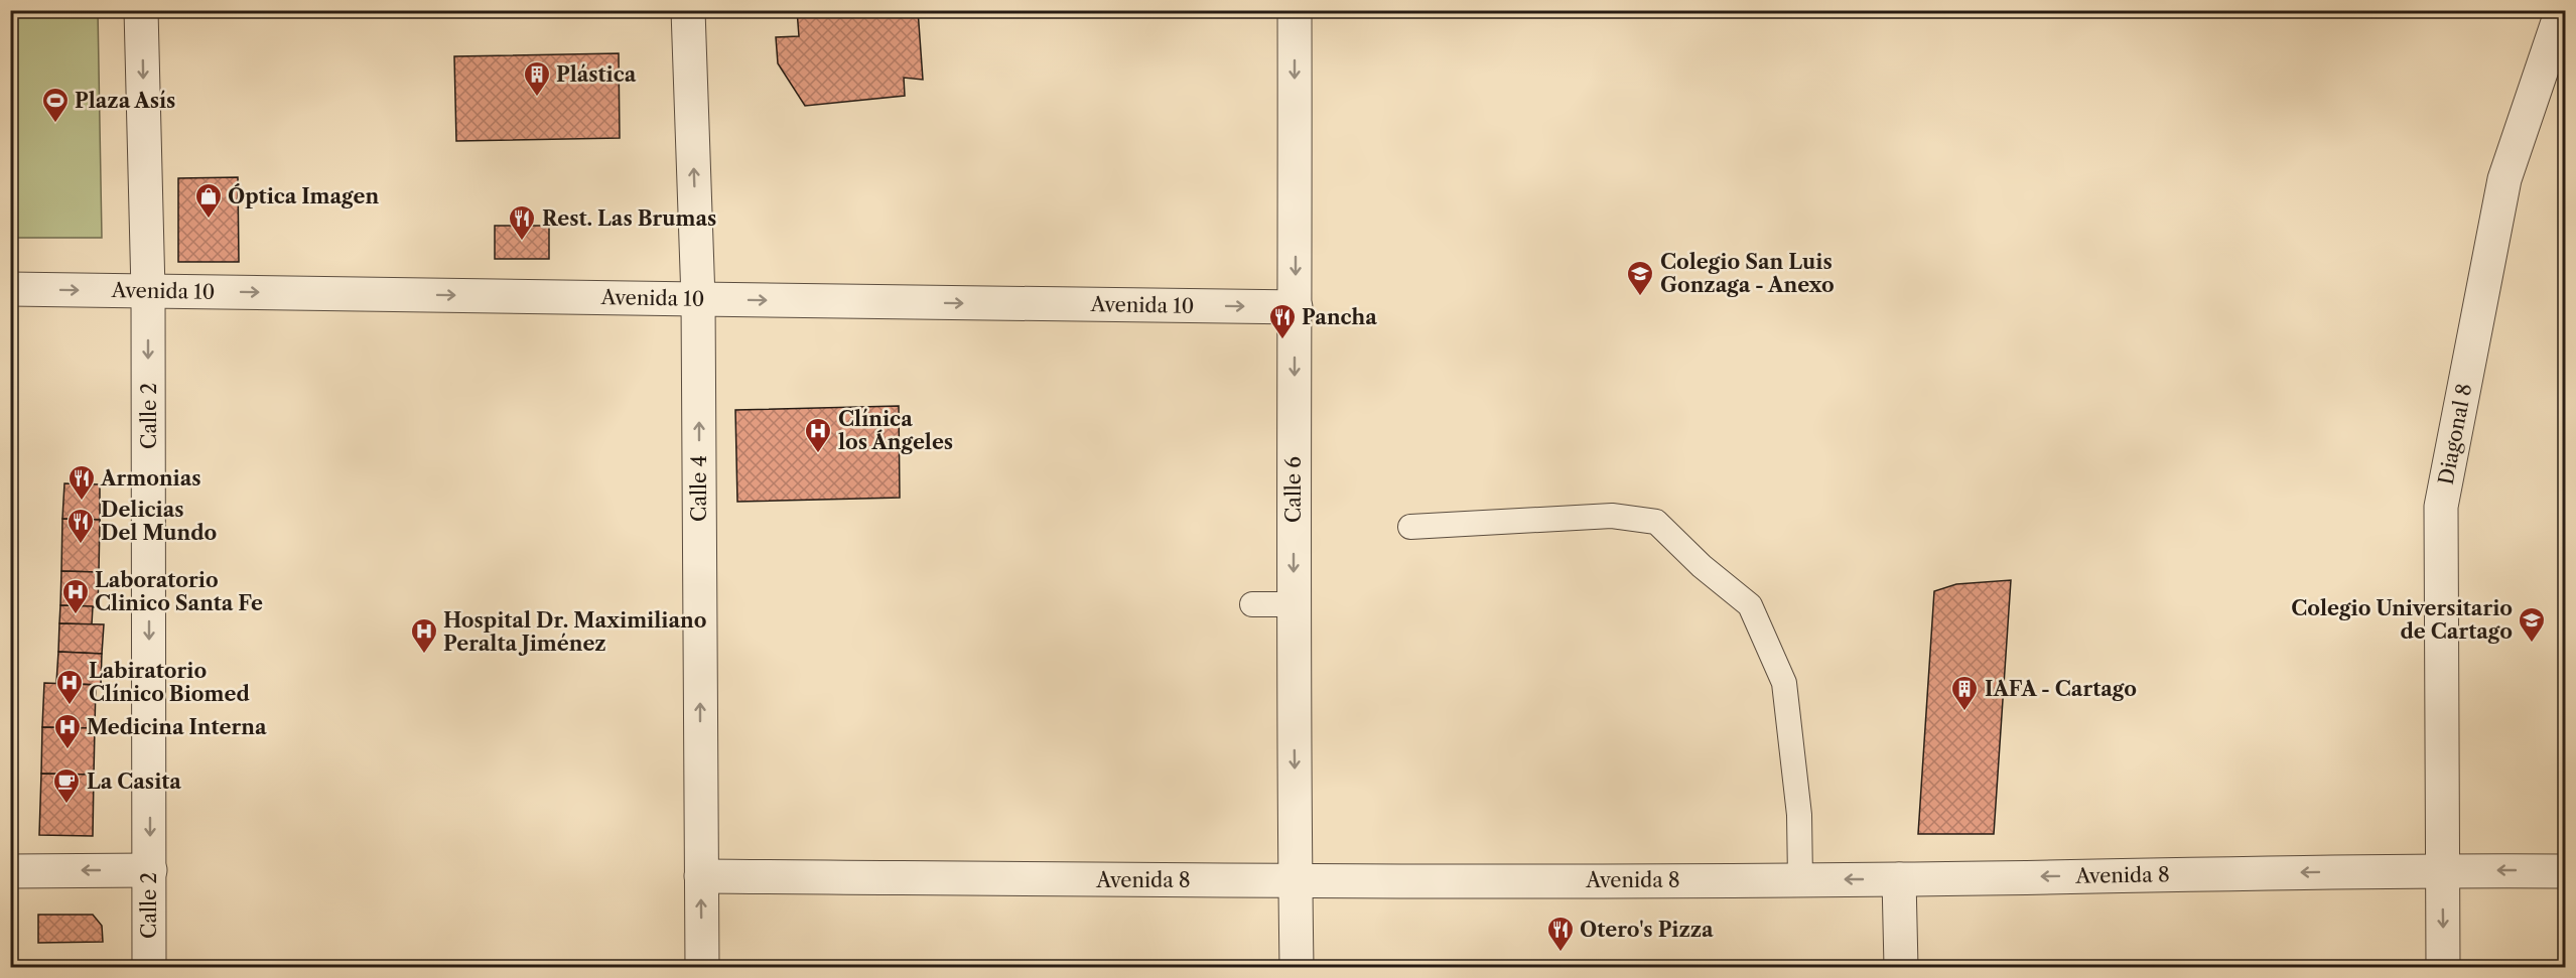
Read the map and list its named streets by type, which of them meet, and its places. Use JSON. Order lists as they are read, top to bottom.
{
  "streets": {
    "street": [
      "Avenida 10",
      "Calle 2",
      "Diagonal 8",
      "Calle 4",
      "Calle 6",
      "Avenida 8"
    ]
  },
  "crossings": [
    ["Avenida 10", "Calle 2"],
    ["Avenida 10", "Calle 4"],
    ["Avenida 10", "Calle 6"],
    ["Diagonal 8", "Avenida 8"],
    ["Calle 4", "Avenida 8"],
    ["Calle 6", "Avenida 8"]
  ],
  "one_way": [
    "Avenida 10",
    "Calle 2",
    "Calle 4",
    "Calle 6",
    "Avenida 8"
  ],
  "places": {
    "building": ["Plástica", "IAFA - Cartago"],
    "sports": ["Plaza Asís"],
    "shop": ["Óptica Imagen"],
    "restaurant": [
      "Rest. Las Brumas",
      "Pancha",
      "Armonias",
      "Delicias Del Mundo",
      "Otero's Pizza"
    ],
    "school or university": ["Colegio San Luis Gonzaga - Anexo", "Colegio Universitario de Cartago"],
    "hospital": [
      "Clínica los Ángeles",
      "Laboratorio Clinico Santa Fe",
      "Hospital Dr. Maximiliano Peralta Jiménez",
      "Labiratorio Clínico Biomed",
      "Medicina Interna"
    ],
    "cafe": ["La Casita"]
  }
}
